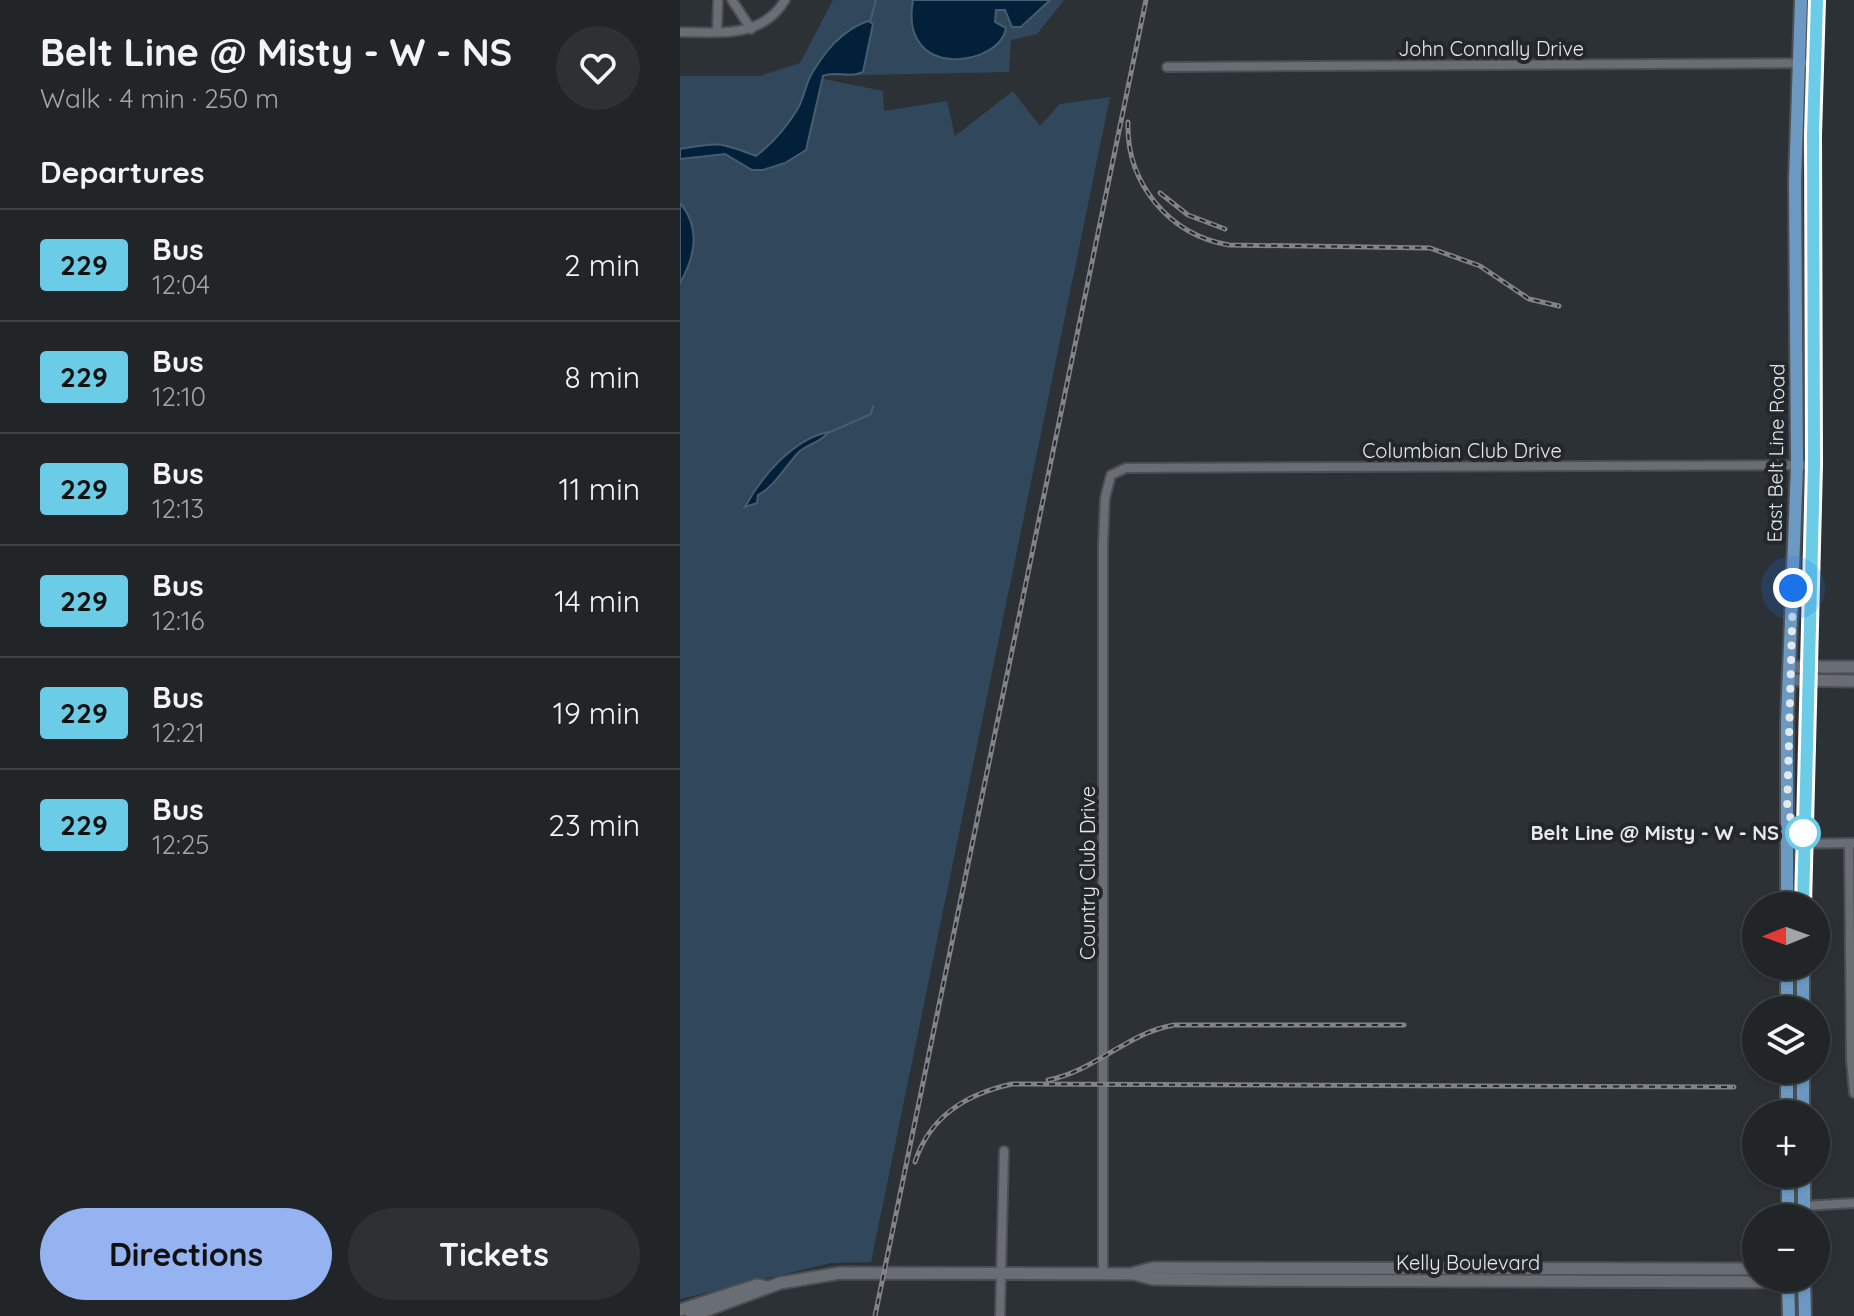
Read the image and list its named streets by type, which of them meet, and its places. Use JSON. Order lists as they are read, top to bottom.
{
  "streets": {
    "main road": ["East Belt Line Road"],
    "street": [
      "John Connally Drive",
      "Columbian Club Drive",
      "Country Club Drive",
      "Kelly Boulevard"
    ]
  },
  "crossings": [
    ["John Connally Drive", "East Belt Line Road"],
    ["Columbian Club Drive", "East Belt Line Road"],
    ["Columbian Club Drive", "Country Club Drive"],
    ["Country Club Drive", "Kelly Boulevard"]
  ],
  "places": ["Belt Line @ Misty - W - NS"],
  "lines": ["bus line 229"],
  "north": "left",
  "page": {
    "heading": [
      ["Belt Line @ Misty - W - NS", "Walk · 4 min · 250 m"],
      "Departures"
    ],
    "list": [
      {
        "mark": "229",
        "name": "Bus",
        "note": "12:04",
        "value": "2 min"
      },
      {
        "mark": "229",
        "name": "Bus",
        "note": "12:10",
        "value": "8 min"
      },
      {
        "mark": "229",
        "name": "Bus",
        "note": "12:13",
        "value": "11 min"
      },
      {
        "mark": "229",
        "name": "Bus",
        "note": "12:16",
        "value": "14 min"
      },
      {
        "mark": "229",
        "name": "Bus",
        "note": "12:21",
        "value": "19 min"
      },
      {
        "mark": "229",
        "name": "Bus",
        "note": "12:25",
        "value": "23 min"
      }
    ],
    "map_buttons": ["+", "−"],
    "buttons": ["Directions", "Tickets"]
  }
}
